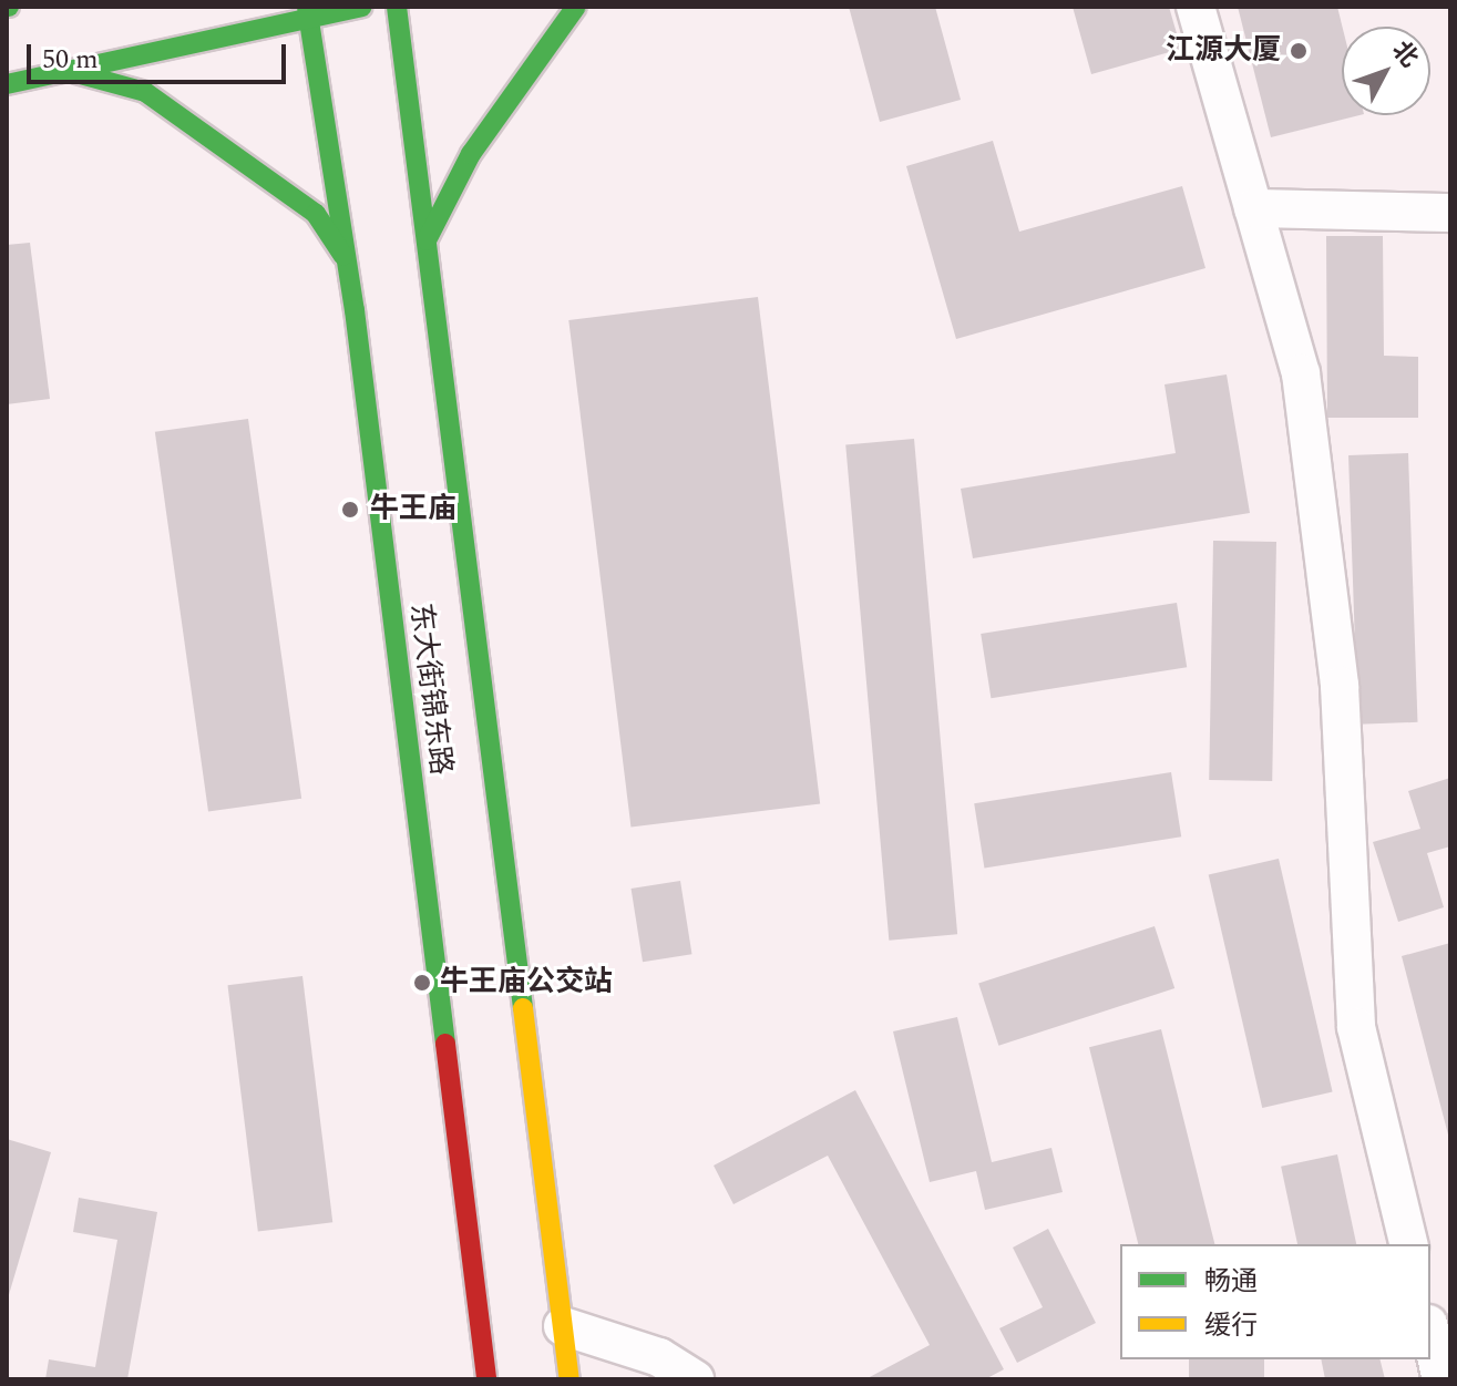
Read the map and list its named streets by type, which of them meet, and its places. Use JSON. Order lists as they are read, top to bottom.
{
  "streets": {
    "main road": ["东大街锦东路"]
  },
  "places": ["江源大厦", "牛王庙", "牛王庙公交站"],
  "legend": ["畅通", "缓行"],
  "scale_bar": "50 m",
  "north": "top right"
}
